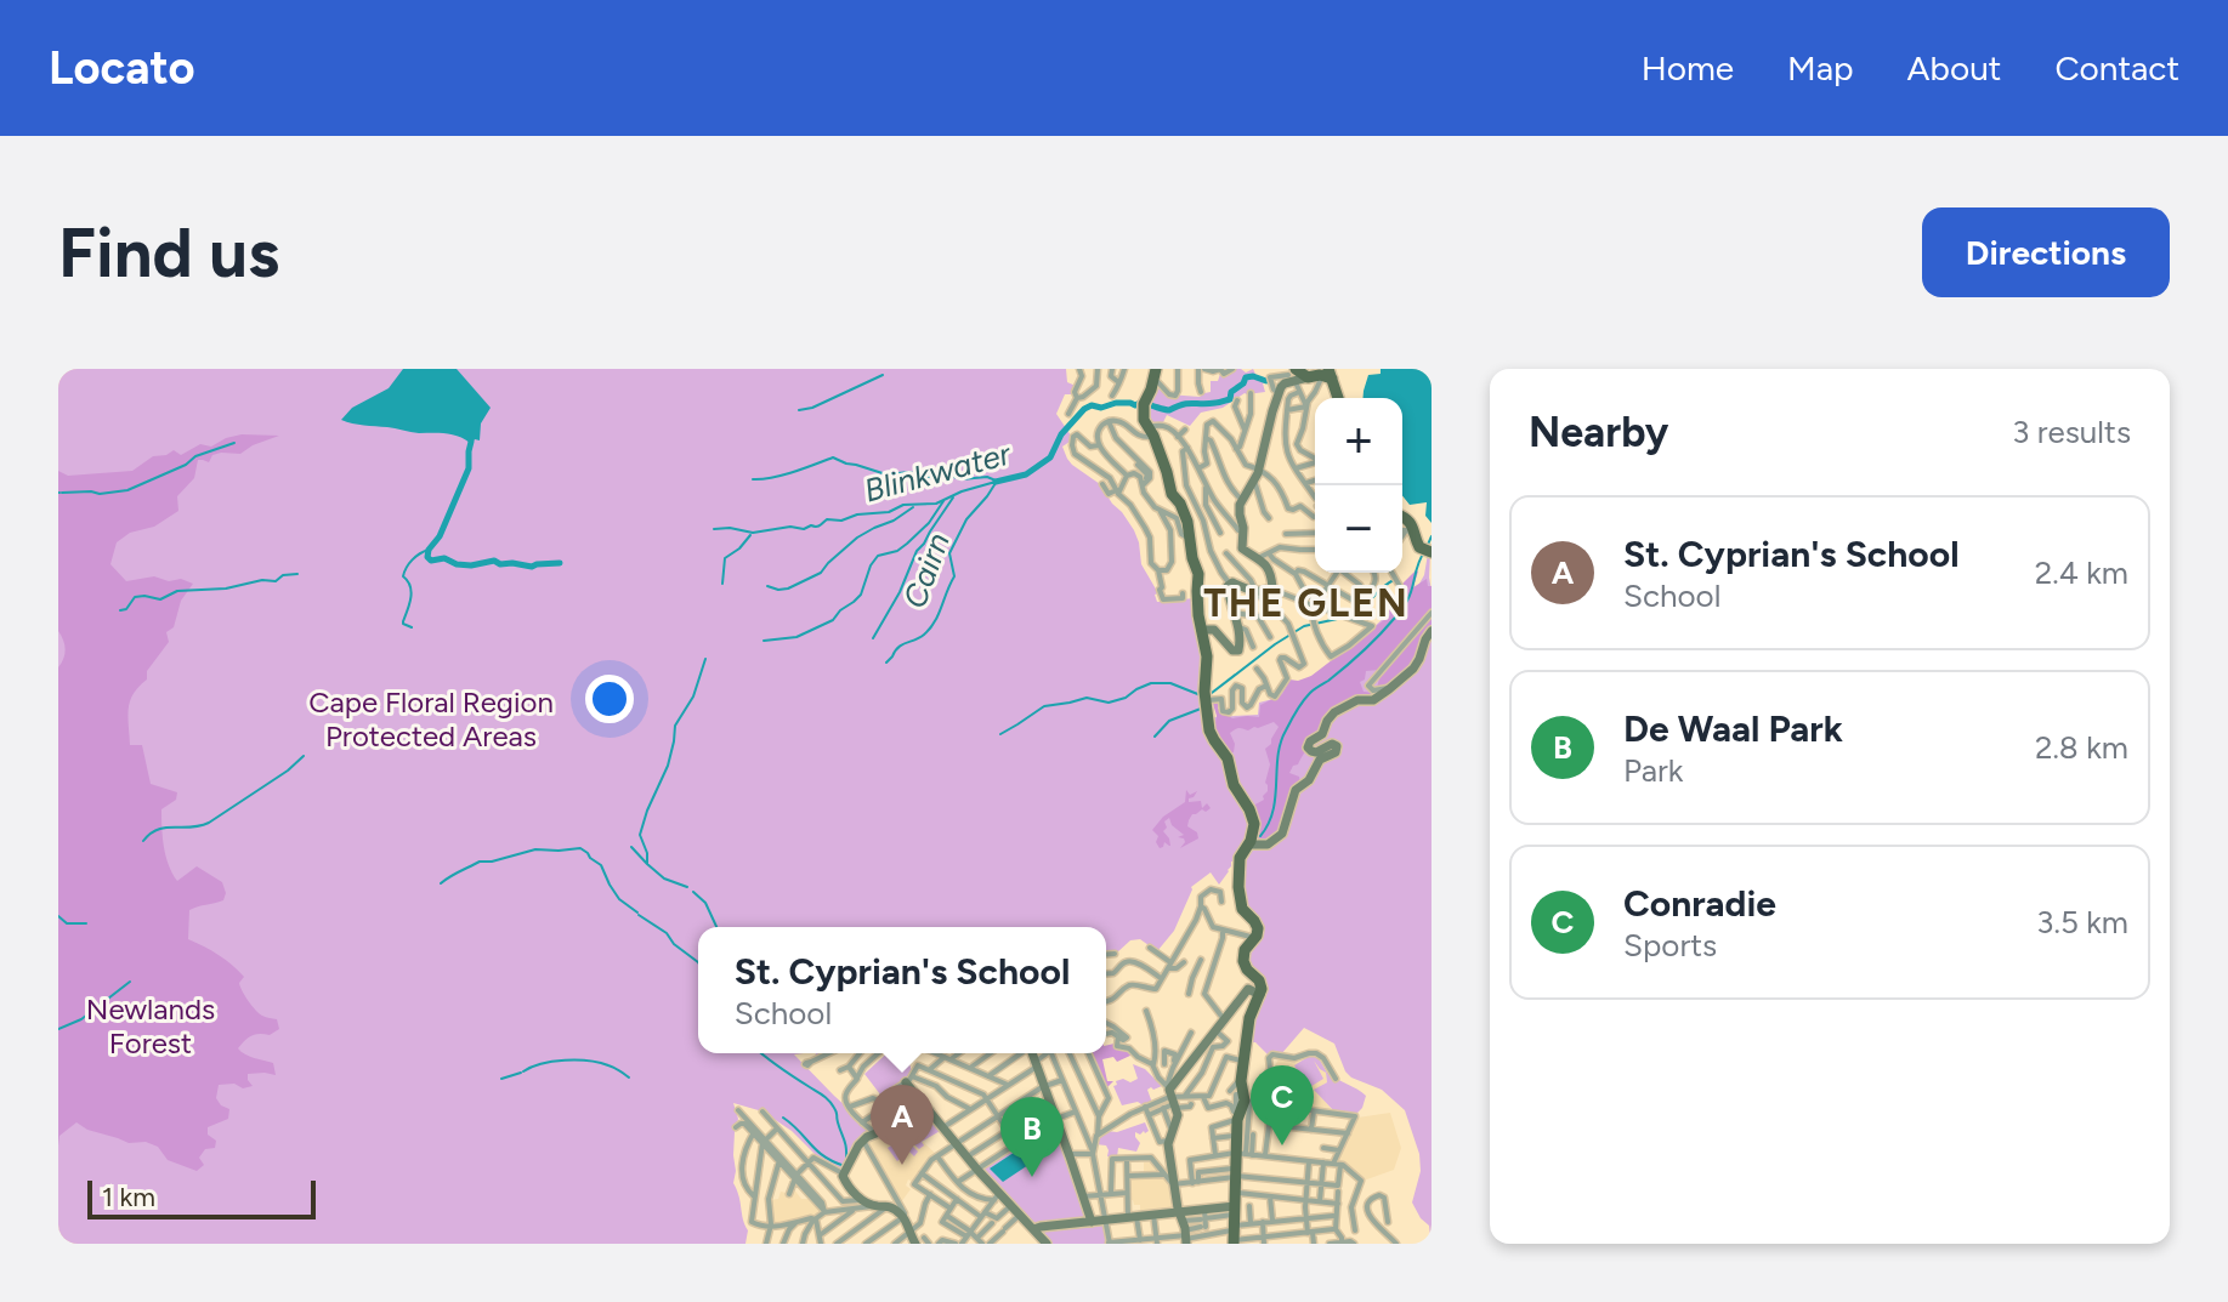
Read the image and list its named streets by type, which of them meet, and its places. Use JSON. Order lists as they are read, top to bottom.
{
  "districts": ["THE GLEN"],
  "water": ["Blinkwater", "Cairn"],
  "parks": ["Cape Floral Region Protected Areas", "Newlands Forest"],
  "scale_bar": "1 km",
  "page": {
    "header": "Locato",
    "nav": [
      "Home",
      "Map",
      "About",
      "Contact"
    ],
    "buttons": "Directions",
    "title": "Find us",
    "heading": ["Nearby", "3 results"],
    "map_buttons": ["+", "−"],
    "list": [
      {
        "mark": "A",
        "name": "St. Cyprian's School",
        "note": "School",
        "value": "2.4 km"
      },
      {
        "mark": "B",
        "name": "De Waal Park",
        "note": "Park",
        "value": "2.8 km"
      },
      {
        "mark": "C",
        "name": "Conradie",
        "note": "Sports",
        "value": "3.5 km"
      }
    ],
    "popup": ["St. Cyprian's School", "School"],
    "pins": ["C", "A", "B"],
    "scale": "1 km"
  }
}
